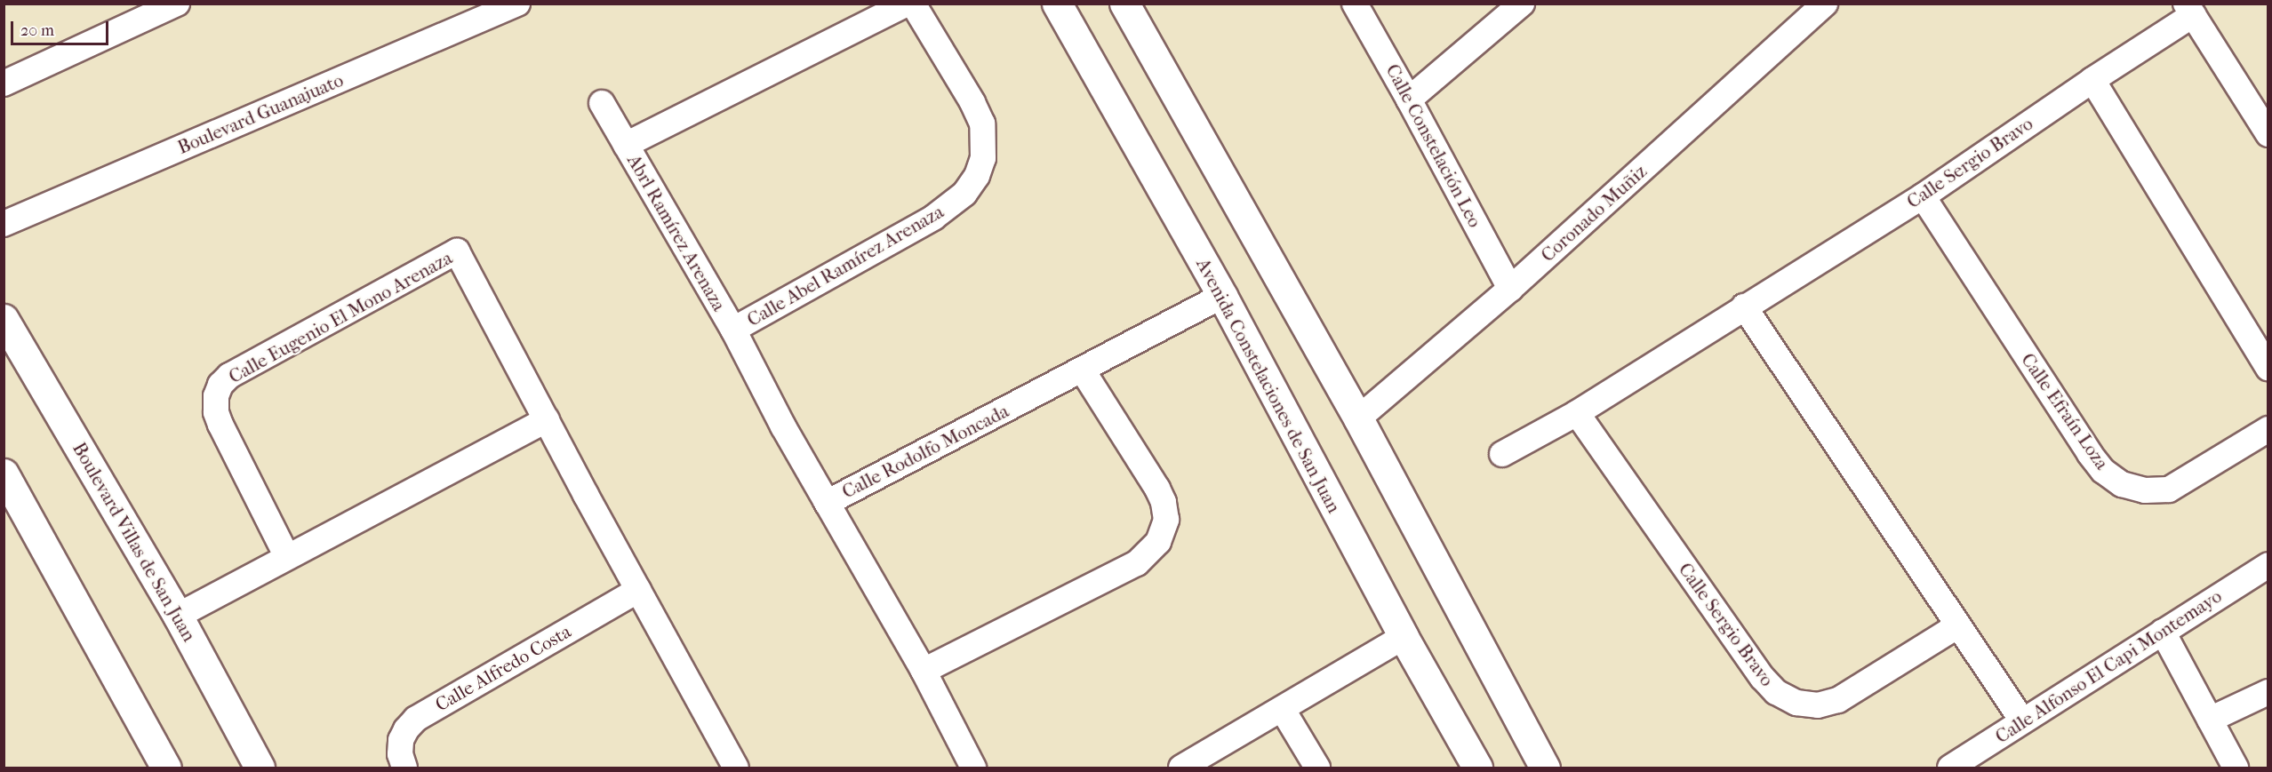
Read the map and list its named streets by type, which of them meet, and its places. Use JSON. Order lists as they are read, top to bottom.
{
  "streets": {
    "street": [
      "Boulevard Guanajuato",
      "Calle Constelación Leo",
      "Calle Sergio Bravo",
      "Coronado Muñiz",
      "Abrl Ramírez Arenaza",
      "Calle Abel Ramírez Arenaza",
      "Calle Eugenio El Mono Arenaza",
      "Avenida Constelaciones de San Juan",
      "Calle Efraín Loza",
      "Calle Rodolfo Moncada",
      "Boulevard Villas de San Juan",
      "Calle Alfonso El Capi Montemayo",
      "Calle Alfredo Costa"
    ]
  },
  "crossings": [
    ["Calle Constelación Leo", "Coronado Muñiz"],
    ["Calle Sergio Bravo", "Calle Efraín Loza"],
    ["Abrl Ramírez Arenaza", "Calle Abel Ramírez Arenaza"],
    ["Abrl Ramírez Arenaza", "Calle Rodolfo Moncada"],
    ["Avenida Constelaciones de San Juan", "Calle Rodolfo Moncada"]
  ],
  "scale_bar": "20 m"
}
